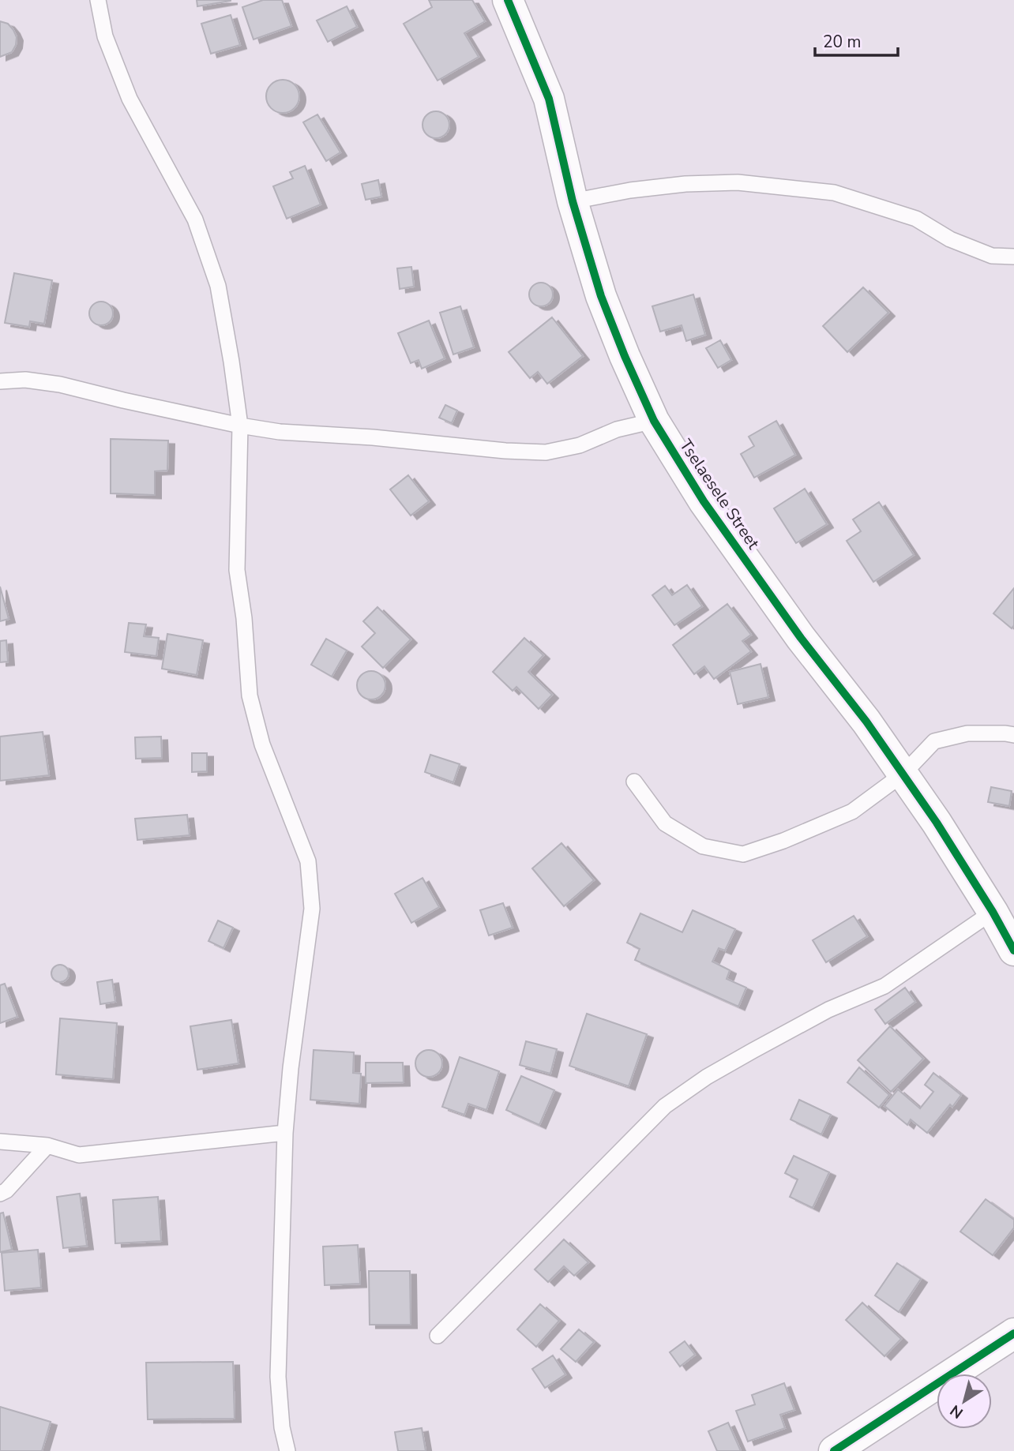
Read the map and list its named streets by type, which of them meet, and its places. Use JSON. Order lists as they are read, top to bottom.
{
  "streets": {
    "street": ["Tselaesele Street"]
  },
  "scale_bar": "20 m",
  "north": "bottom left"
}
